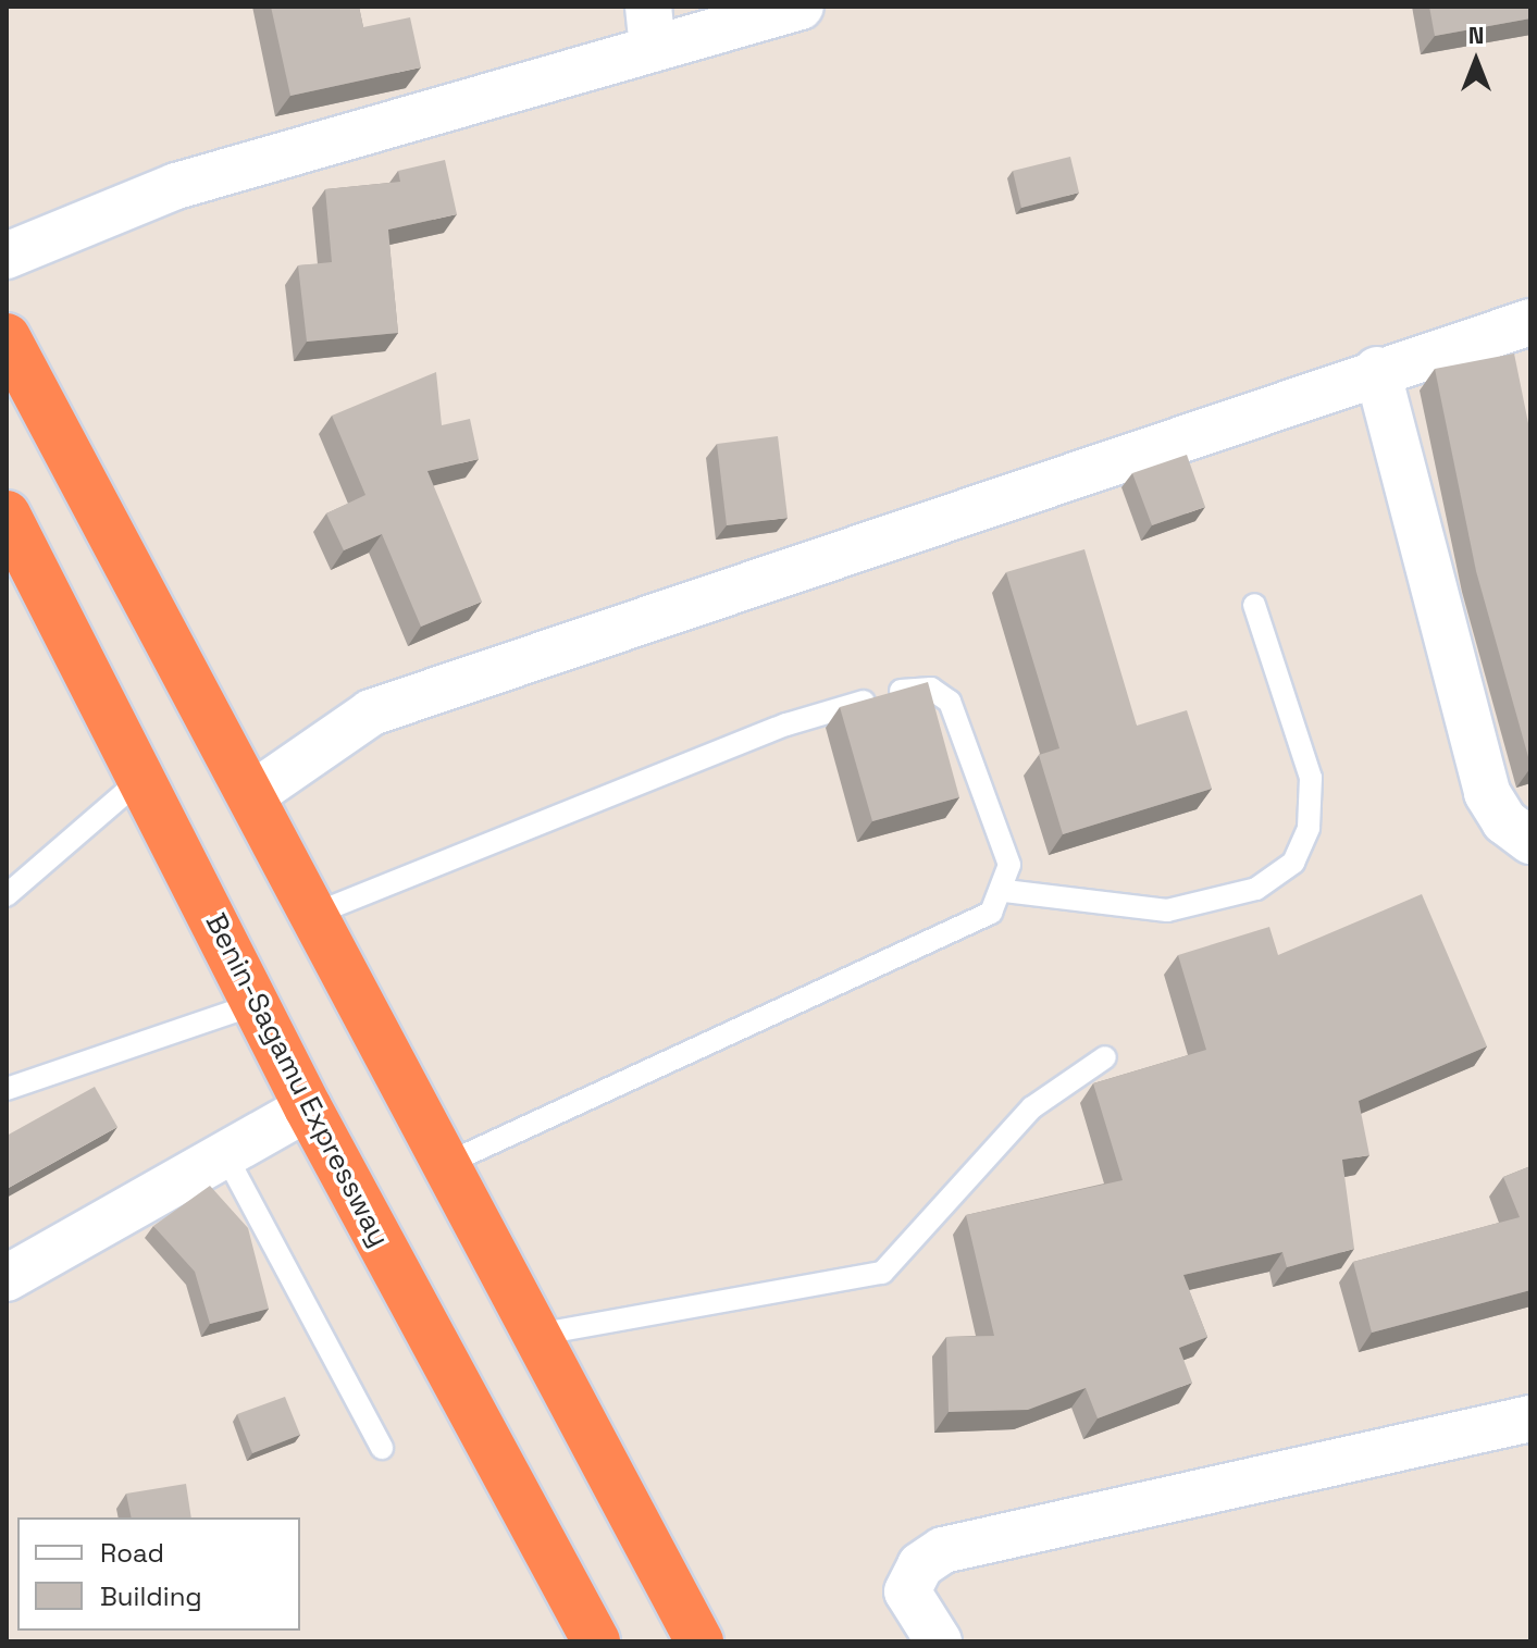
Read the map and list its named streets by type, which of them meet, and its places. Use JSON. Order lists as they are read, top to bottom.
{
  "streets": {
    "highway": ["Benin-Sagamu Expressway"]
  },
  "legend": ["Road", "Building"],
  "north": "top"
}
